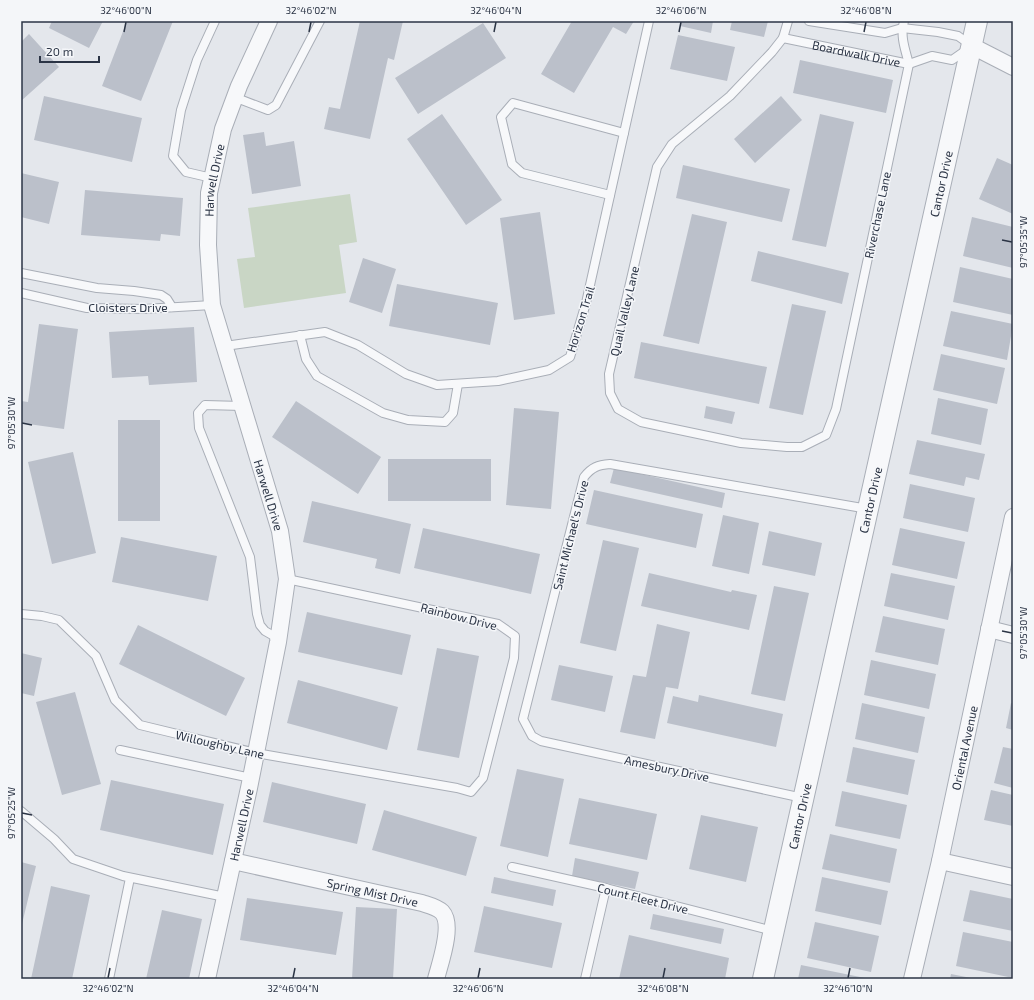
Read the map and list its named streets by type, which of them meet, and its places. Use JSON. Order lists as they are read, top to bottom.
{
  "streets": {
    "street": [
      "Boardwalk Drive",
      "Harwell Drive",
      "Cantor Drive",
      "Oriental Avenue",
      "Spring Mist Drive"
    ],
    "lane": [
      "Riverchase Lane",
      "Cloisters Drive",
      "Quail Valley Lane",
      "Horizon Trail",
      "Saint Michael's Drive",
      "Rainbow Drive",
      "Willoughby Lane",
      "Amesbury Drive",
      "Count Fleet Drive"
    ]
  },
  "crossings": [
    ["Boardwalk Drive", "Cantor Drive"],
    ["Boardwalk Drive", "Riverchase Lane"],
    ["Boardwalk Drive", "Quail Valley Lane"],
    ["Harwell Drive", "Cloisters Drive"],
    ["Harwell Drive", "Horizon Trail"],
    ["Harwell Drive", "Rainbow Drive"],
    ["Harwell Drive", "Willoughby Lane"],
    ["Harwell Drive", "Spring Mist Drive"],
    ["Cantor Drive", "Saint Michael's Drive"],
    ["Cantor Drive", "Amesbury Drive"],
    ["Cantor Drive", "Count Fleet Drive"],
    ["Riverchase Lane", "Quail Valley Lane"],
    ["Saint Michael's Drive", "Amesbury Drive"],
    ["Rainbow Drive", "Willoughby Lane"]
  ],
  "scale_bar": "20 m",
  "coordinates": [
    "32°46'00\"N",
    "32°46'02\"N",
    "32°46'04\"N",
    "32°46'06\"N",
    "32°46'08\"N",
    "97°05'35\"W",
    "97°05'30\"W",
    "97°05'25\"W",
    "32°46'10\"N"
  ]
}
